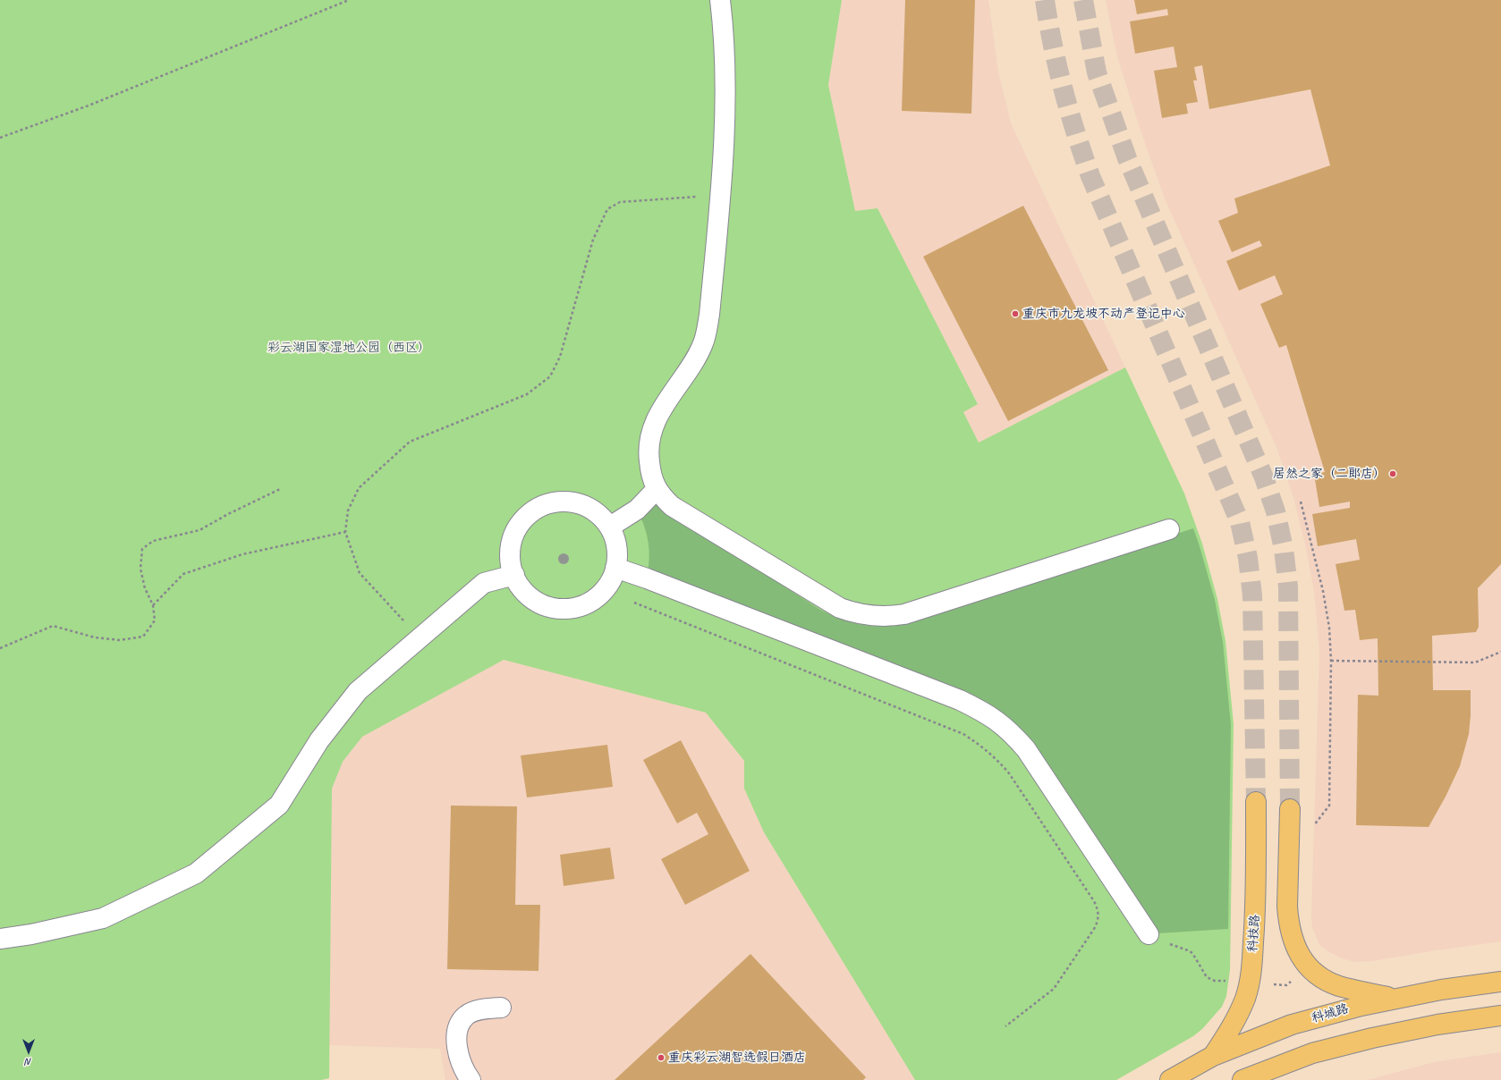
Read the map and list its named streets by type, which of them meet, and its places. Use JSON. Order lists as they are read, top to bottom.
{
  "streets": {
    "main road": ["科技路", "科城路"]
  },
  "crossings": [
    ["科技路", "科城路"]
  ],
  "parks": ["彩云湖国家湿地公园（西区）"],
  "places": ["重庆市九龙坡不动产登记中心", "居然之家（二郎店）", "重庆彩云湖智选假日酒店"],
  "north": "bottom"
}
